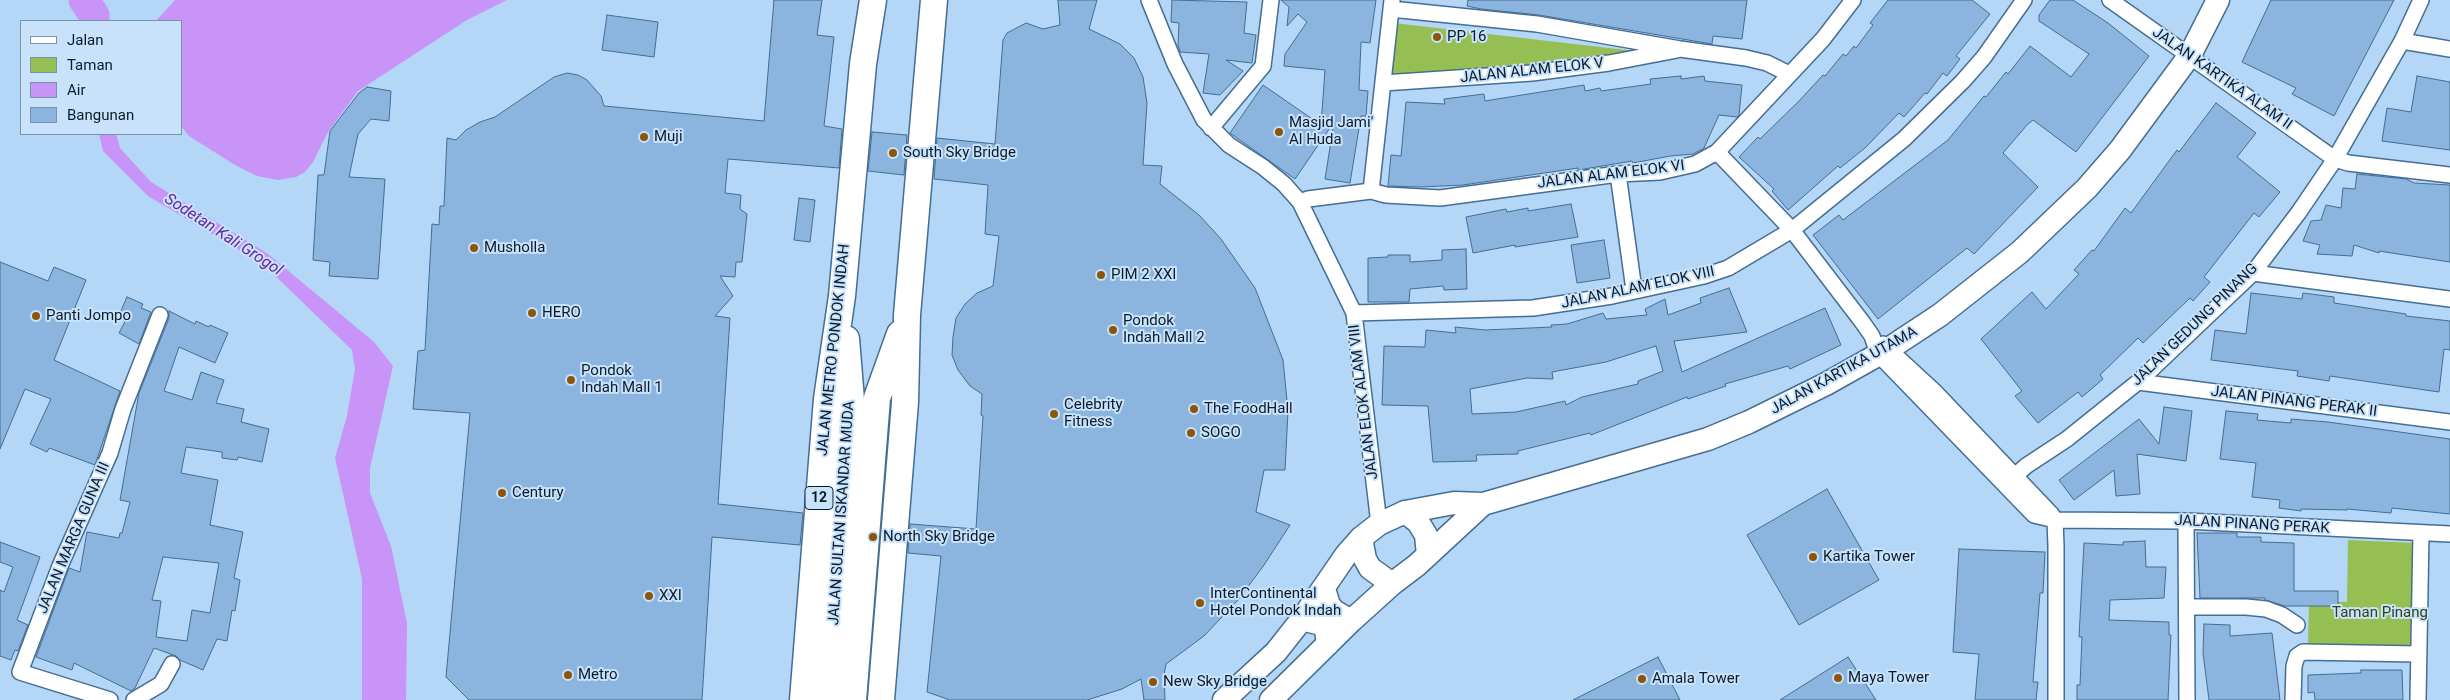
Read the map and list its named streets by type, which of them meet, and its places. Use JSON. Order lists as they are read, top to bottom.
{
  "streets": {
    "highway": ["JALAN METRO PONDOK INDAH", "12", "JALAN SULTAN ISKANDAR MUDA"],
    "main road": ["JALAN KARTIKA UTAMA"],
    "street": [
      "JALAN ALAM ELOK V",
      "JALAN KARTIKA ALAM II",
      "JALAN ALAM ELOK VI",
      "JALAN ALAM ELOK VIII",
      "JALAN GEDUNG PINANG",
      "JALAN ELOK ALAM VIII",
      "JALAN PINANG PERAK II",
      "JALAN PINANG PERAK",
      "JALAN MARGA GUNA III"
    ]
  },
  "crossings": [
    ["JALAN ALAM ELOK V", "JALAN ALAM ELOK VI"],
    ["JALAN KARTIKA ALAM II", "JALAN GEDUNG PINANG"],
    ["JALAN KARTIKA ALAM II", "JALAN KARTIKA UTAMA"],
    ["JALAN ALAM ELOK VI", "JALAN ELOK ALAM VIII"],
    ["JALAN ALAM ELOK VI", "JALAN PINANG PERAK"],
    ["JALAN ALAM ELOK VIII", "JALAN ELOK ALAM VIII"],
    ["JALAN ALAM ELOK VIII", "JALAN PINANG PERAK"],
    ["JALAN GEDUNG PINANG", "JALAN PINANG PERAK II"],
    ["JALAN GEDUNG PINANG", "JALAN PINANG PERAK"],
    ["JALAN METRO PONDOK INDAH", "JALAN SULTAN ISKANDAR MUDA"],
    ["JALAN KARTIKA UTAMA", "JALAN ELOK ALAM VIII"],
    ["JALAN KARTIKA UTAMA", "JALAN PINANG PERAK"]
  ],
  "water": ["Sodetan Kali Grogol"],
  "parks": ["Taman Pinang"],
  "places": [
    "PP 16",
    "Masjid Jami' Al Huda",
    "Muji",
    "South Sky Bridge",
    "Musholla",
    "PIM 2 XXI",
    "HERO",
    "Panti Jompo",
    "Pondok Indah Mall 2",
    "Pondok Indah Mall 1",
    "The FoodHall",
    "Celebrity Fitness",
    "SOGO",
    "Century",
    "North Sky Bridge",
    "Kartika Tower",
    "XXI",
    "InterContinental Hotel Pondok Indah",
    "Metro",
    "Maya Tower",
    "Amala Tower",
    "New Sky Bridge"
  ],
  "legend": [
    "Jalan",
    "Taman",
    "Air",
    "Bangunan"
  ]
}
